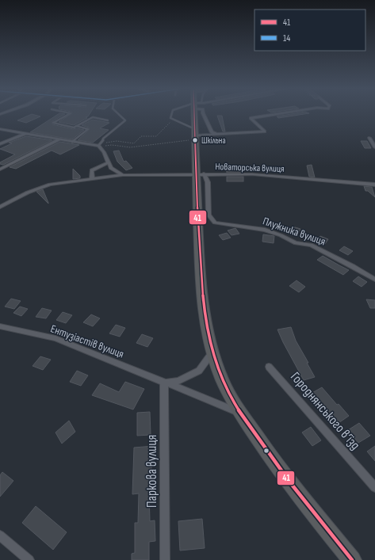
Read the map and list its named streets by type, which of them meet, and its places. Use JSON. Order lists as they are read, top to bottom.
{
  "streets": {
    "street": [
      "Новаторська вулиця",
      "Плужника вулиця",
      "Ентузіастів вулиця",
      "Городнянського в’їзд",
      "Паркова вулиця"
    ]
  },
  "crossings": [
    ["Новаторська вулиця", "Плужника вулиця"],
    ["Ентузіастів вулиця", "Паркова вулиця"]
  ],
  "places": ["Шкільна"],
  "lines": ["transit line 41"],
  "legend": ["41", "14"]
}
